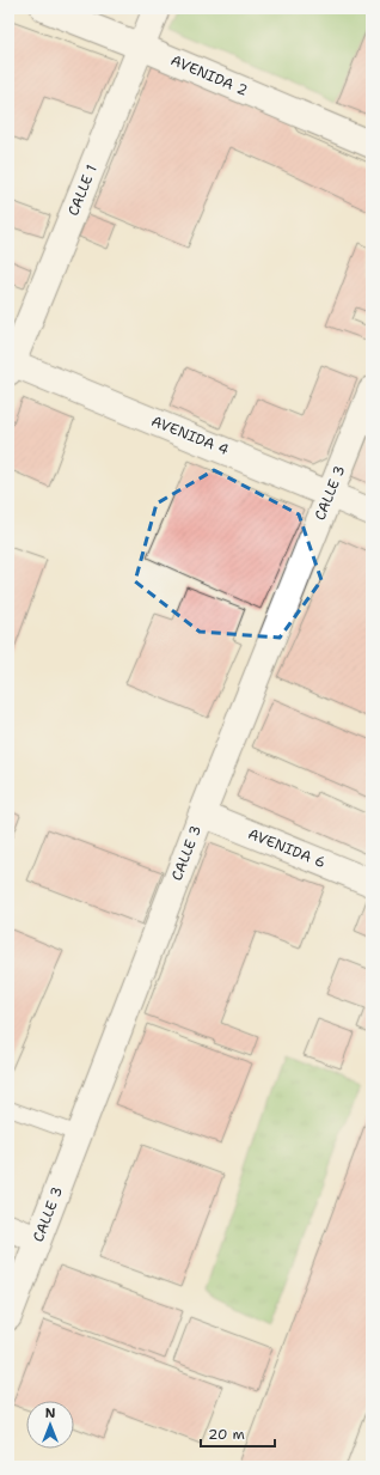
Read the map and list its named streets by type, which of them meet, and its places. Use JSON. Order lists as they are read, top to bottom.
{
  "streets": {
    "street": [
      "AVENIDA 2",
      "CALLE 1",
      "AVENIDA 4",
      "CALLE 3",
      "AVENIDA 6"
    ]
  },
  "crossings": [
    ["AVENIDA 2", "CALLE 1"],
    ["CALLE 1", "AVENIDA 4"],
    ["AVENIDA 4", "CALLE 3"],
    ["CALLE 3", "AVENIDA 6"]
  ],
  "scale_bar": "20 m",
  "north": "top"
}
